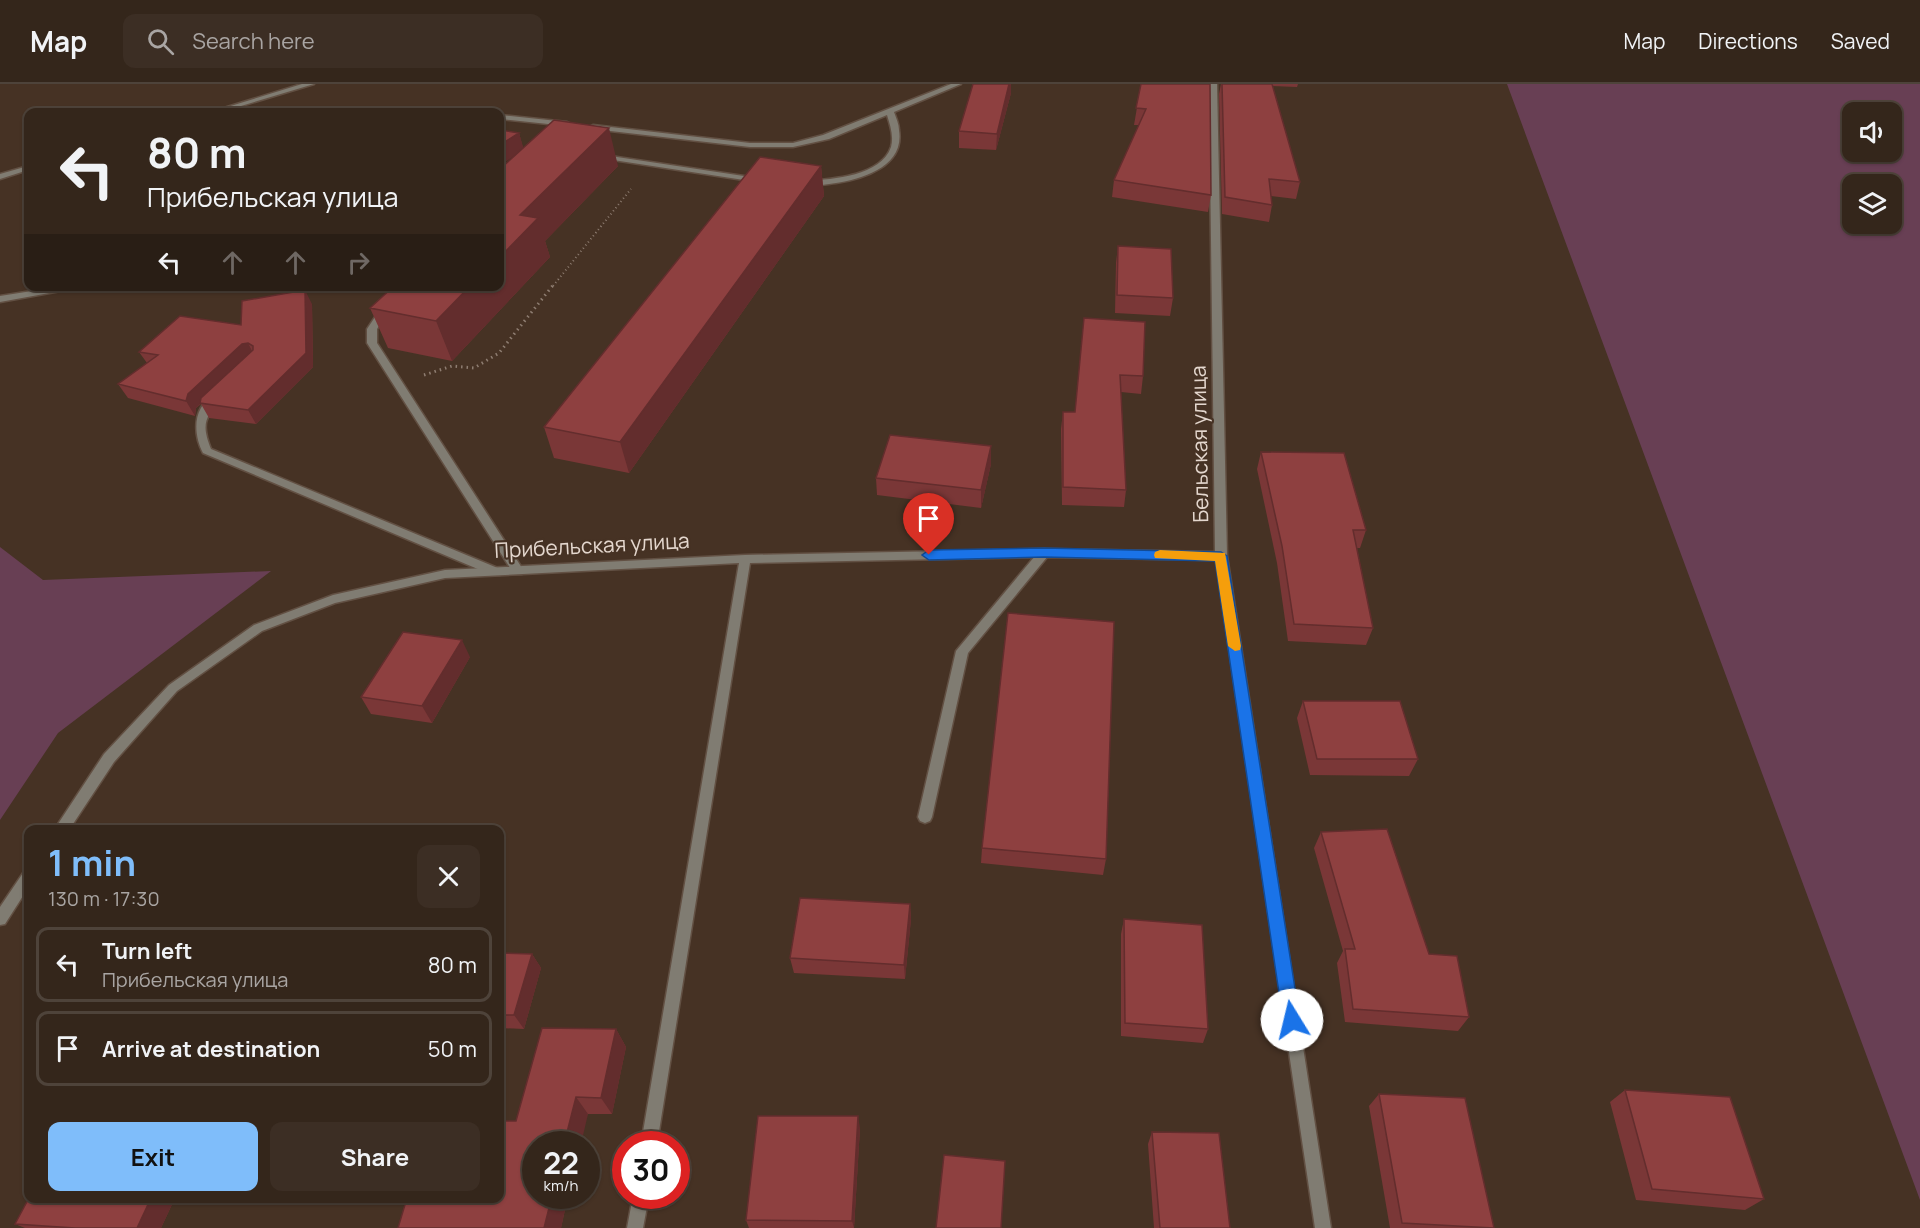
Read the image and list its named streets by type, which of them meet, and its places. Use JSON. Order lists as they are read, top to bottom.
{
  "streets": {
    "street": ["Бельская улица", "Прибельская улица"]
  },
  "crossings": [
    ["Бельская улица", "Прибельская улица"]
  ],
  "page": {
    "header": "Map",
    "search": "Search here",
    "nav": ["Map", "Directions", "Saved"],
    "turn": ["80 m", "Прибельская улица"],
    "heading": ["1 min", "130 m · 17:30"],
    "list": [
      {
        "name": "Turn left",
        "note": "Прибельская улица",
        "value": "80 m"
      },
      {
        "name": "Arrive at destination",
        "value": "50 m"
      }
    ],
    "buttons": ["Exit", "Share"],
    "speed": "22 km/h",
    "limit": "30"
  }
}
